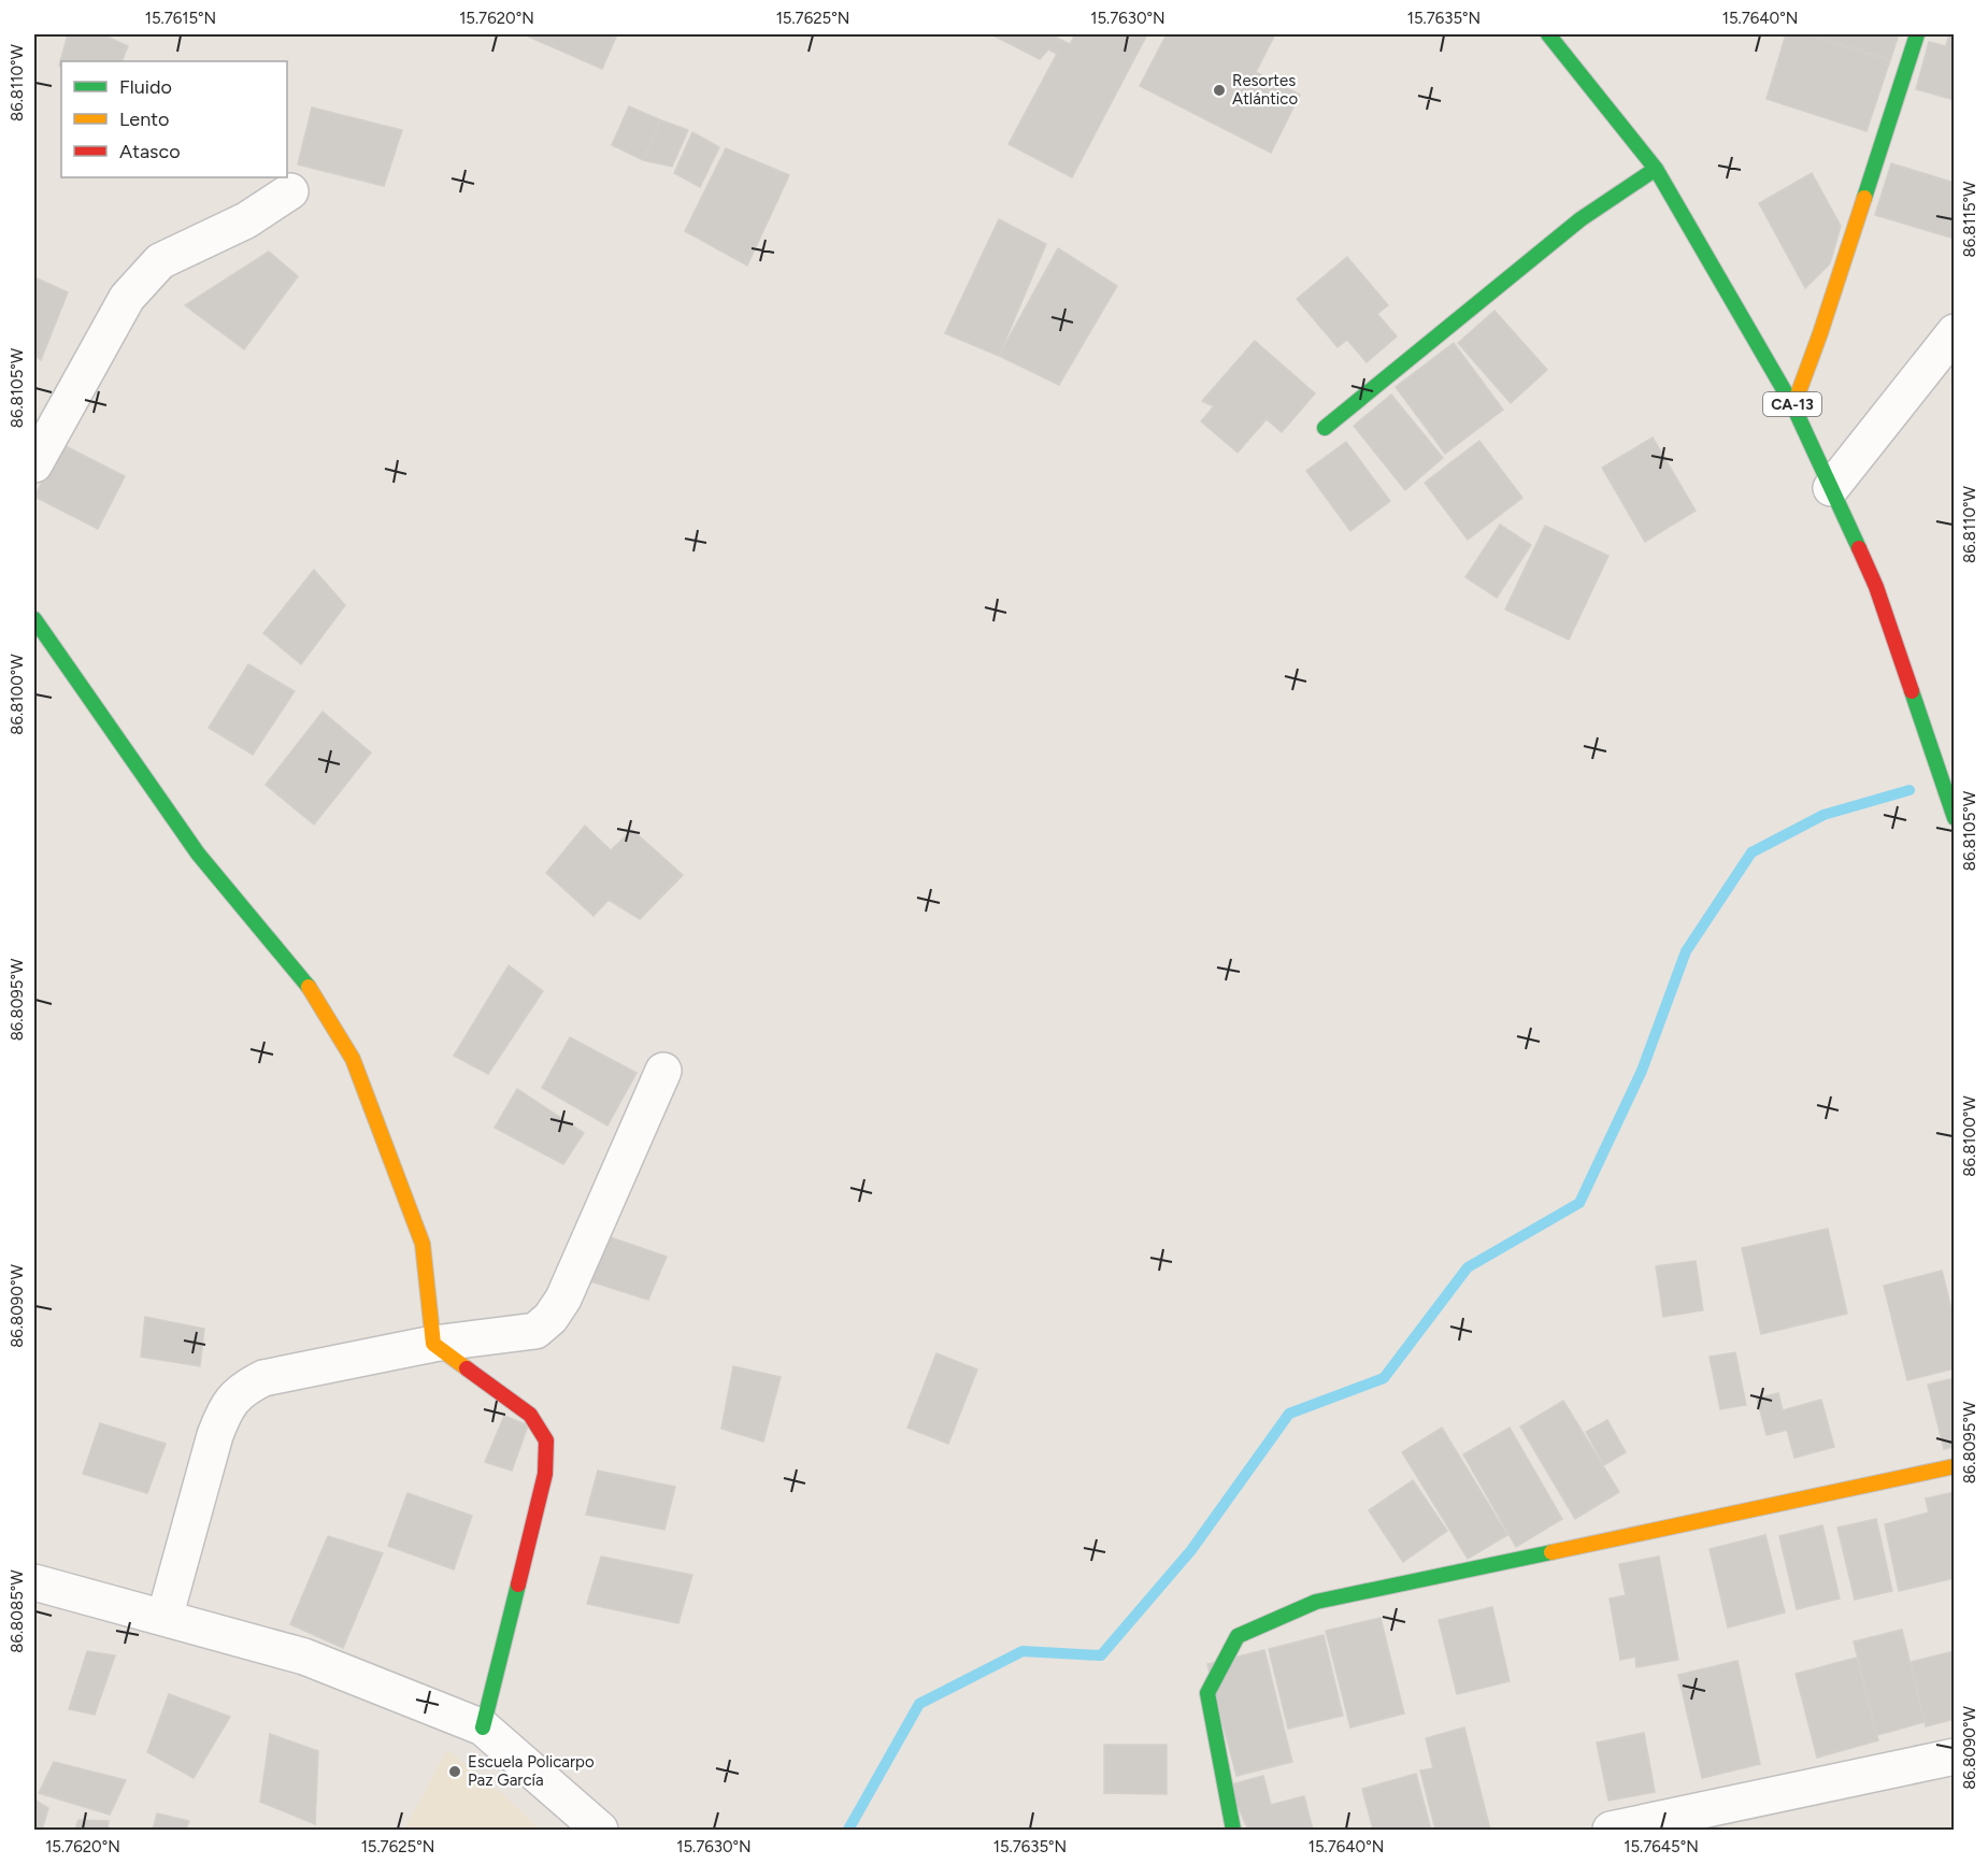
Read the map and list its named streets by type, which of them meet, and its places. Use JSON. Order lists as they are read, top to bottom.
{
  "streets": {
    "street": ["CA-13"]
  },
  "places": ["Resortes Atlántico", "Escuela Policarpo Paz García"],
  "legend": ["Fluido", "Lento", "Atasco"],
  "coordinates": [
    "15.7615°N",
    "15.7620°N",
    "15.7625°N",
    "15.7630°N",
    "15.7635°N",
    "15.7640°N",
    "86.8110°W",
    "86.8115°W",
    "86.8105°W",
    "86.8100°W",
    "86.8095°W",
    "86.8090°W",
    "86.8085°W",
    "15.7645°N"
  ]
}
